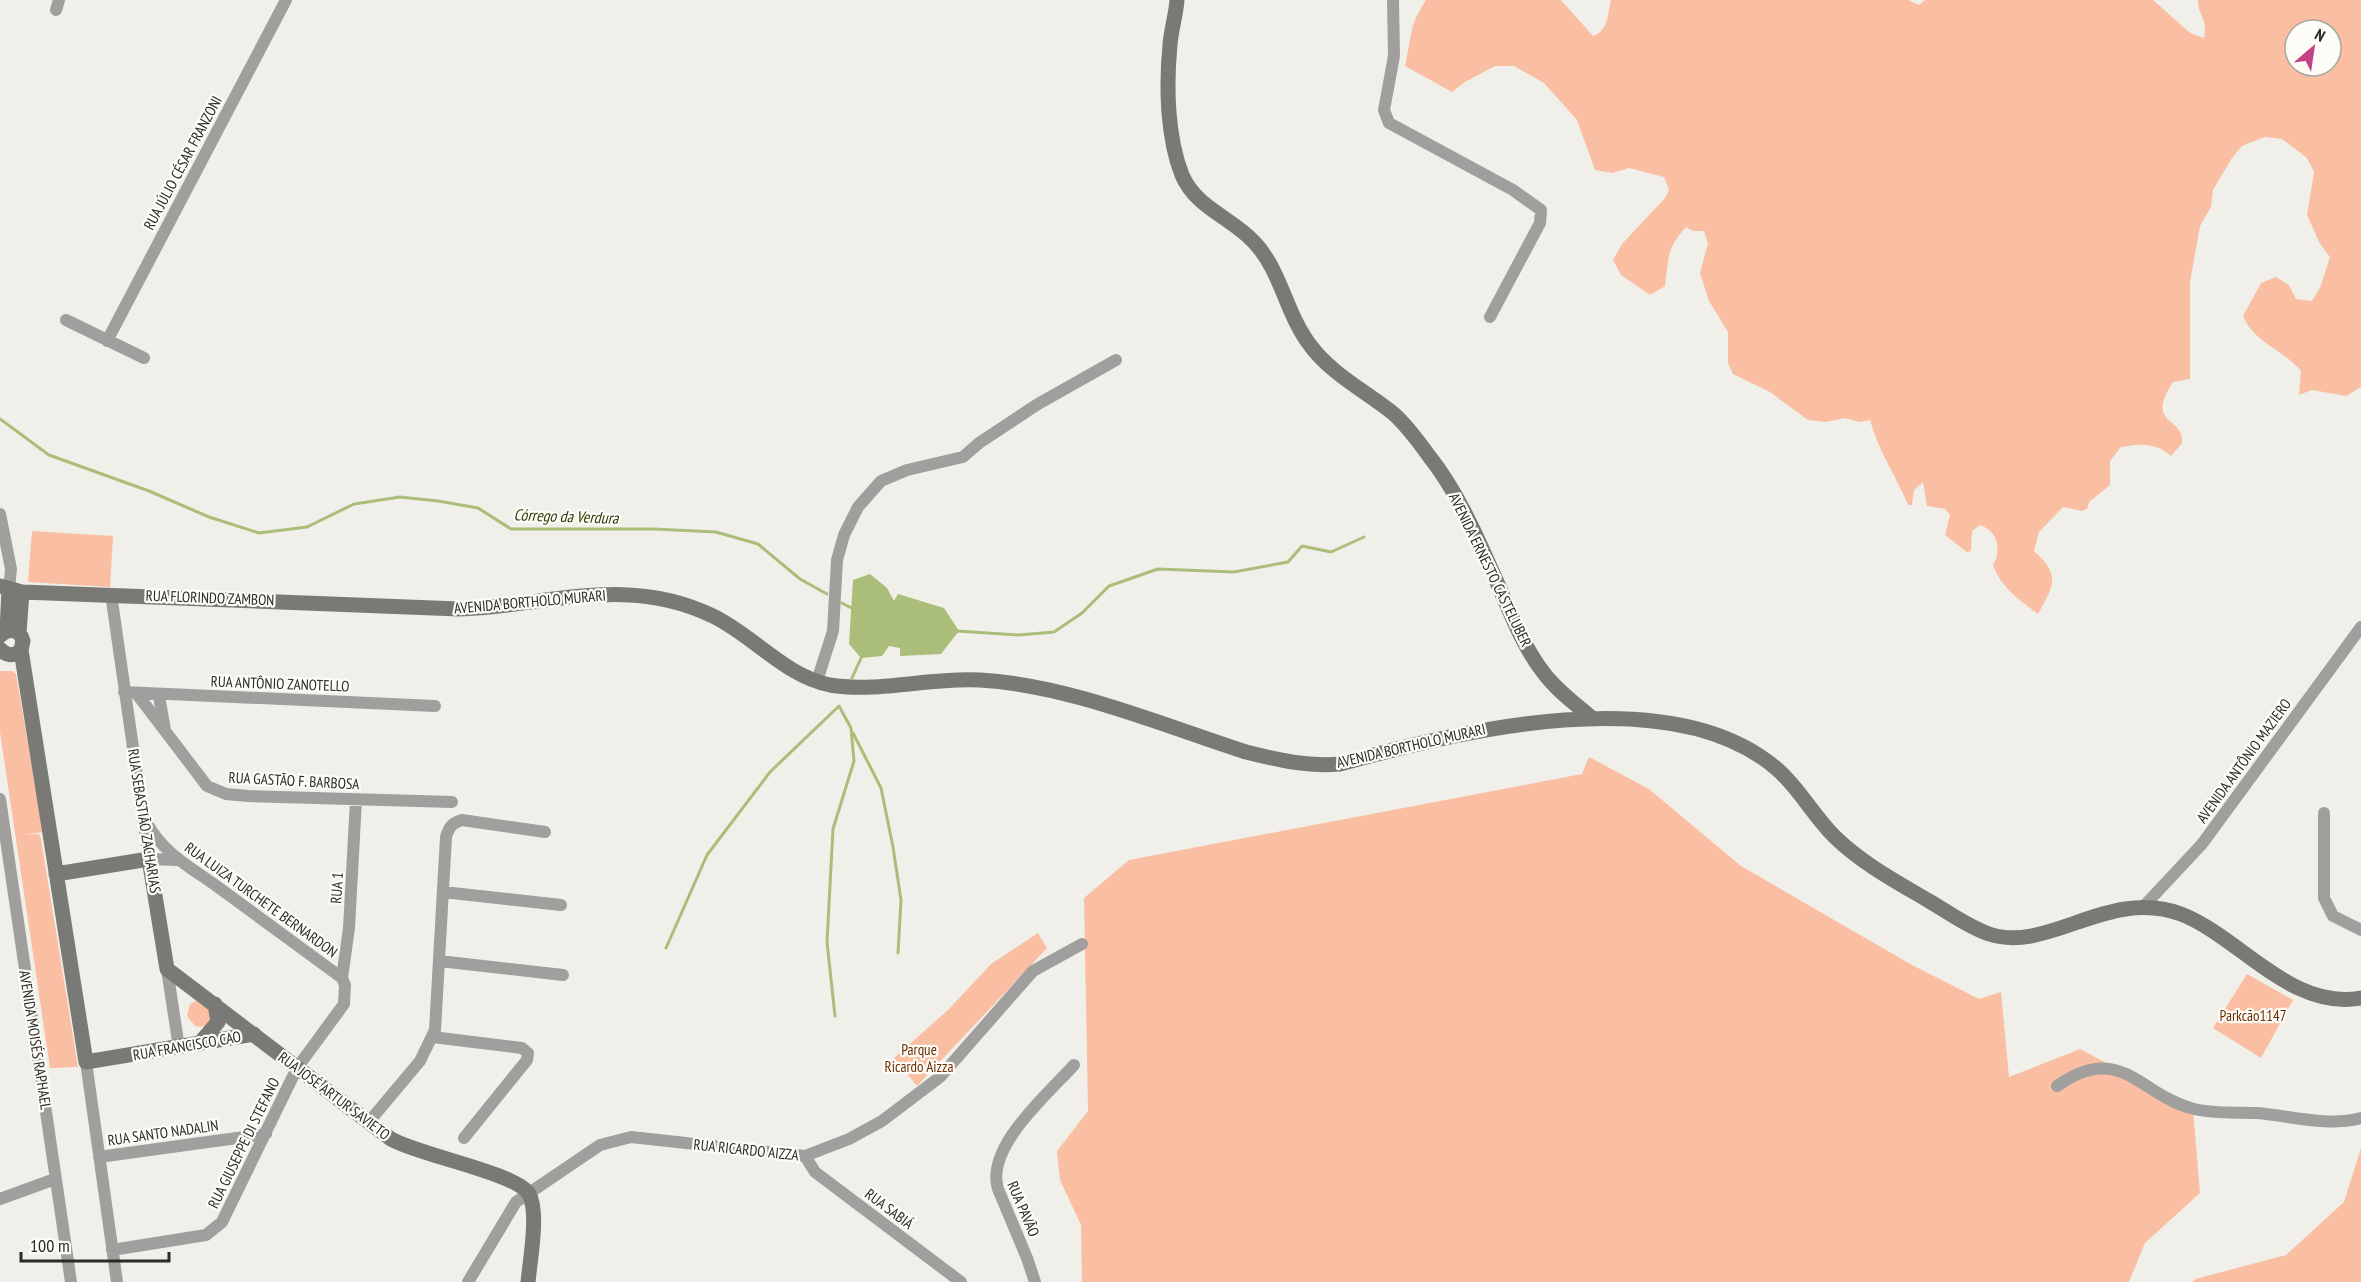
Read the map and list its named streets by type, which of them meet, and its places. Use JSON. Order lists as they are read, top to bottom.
{
  "streets": {
    "main road": [
      "AVENIDA ERNESTO CASTELUBER",
      "RUA FLORINDO ZAMBON",
      "AVENIDA BORTHOLO MURARI",
      "RUA SEBASTIÃO ZACHARIAS",
      "RUA FRANCISCO CAO",
      "RUA JOSÉ ARTUR SAVIETO"
    ],
    "street": [
      "RUA JÚLIO CÉSAR FRANZONI",
      "RUA ANTÔNIO ZANOTELLO",
      "AVENIDA ANTÔNIO MAZIERO",
      "RUA GASTÃO F. BARBOSA",
      "RUA 1",
      "RUA LUIZA TURCHETE BERNARDON",
      "AVENIDA MOISÉS RAPHAEL",
      "RUA SANTO NADALIN",
      "RUA GIUSEPPE DI STEFANO",
      "RUA RICARDO AIZZA",
      "RUA SABIÁ",
      "RUA PAVÃO"
    ]
  },
  "crossings": [
    ["AVENIDA ERNESTO CASTELUBER", "AVENIDA BORTHOLO MURARI"],
    ["RUA FLORINDO ZAMBON", "AVENIDA BORTHOLO MURARI"],
    ["RUA FLORINDO ZAMBON", "RUA SEBASTIÃO ZACHARIAS"],
    ["AVENIDA BORTHOLO MURARI", "AVENIDA ANTÔNIO MAZIERO"],
    ["RUA ANTÔNIO ZANOTELLO", "RUA GASTÃO F. BARBOSA"],
    ["RUA ANTÔNIO ZANOTELLO", "RUA SEBASTIÃO ZACHARIAS"],
    ["RUA GASTÃO F. BARBOSA", "RUA SEBASTIÃO ZACHARIAS"],
    ["RUA GASTÃO F. BARBOSA", "RUA 1"],
    ["RUA SEBASTIÃO ZACHARIAS", "RUA LUIZA TURCHETE BERNARDON"],
    ["RUA SEBASTIÃO ZACHARIAS", "RUA FRANCISCO CAO"],
    ["RUA SEBASTIÃO ZACHARIAS", "RUA JOSÉ ARTUR SAVIETO"],
    ["RUA 1", "RUA LUIZA TURCHETE BERNARDON"],
    ["RUA 1", "RUA GIUSEPPE DI STEFANO"],
    ["RUA LUIZA TURCHETE BERNARDON", "RUA GIUSEPPE DI STEFANO"],
    ["RUA FRANCISCO CAO", "RUA JOSÉ ARTUR SAVIETO"],
    ["RUA JOSÉ ARTUR SAVIETO", "RUA GIUSEPPE DI STEFANO"],
    ["RUA JOSÉ ARTUR SAVIETO", "RUA RICARDO AIZZA"],
    ["RUA SANTO NADALIN", "RUA GIUSEPPE DI STEFANO"],
    ["RUA RICARDO AIZZA", "RUA SABIÁ"]
  ],
  "water": ["Córrego da Verdura"],
  "parks": ["Parkcão1147", "Parque Ricardo Aizza"],
  "scale_bar": "100 m",
  "north": "top right"
}
